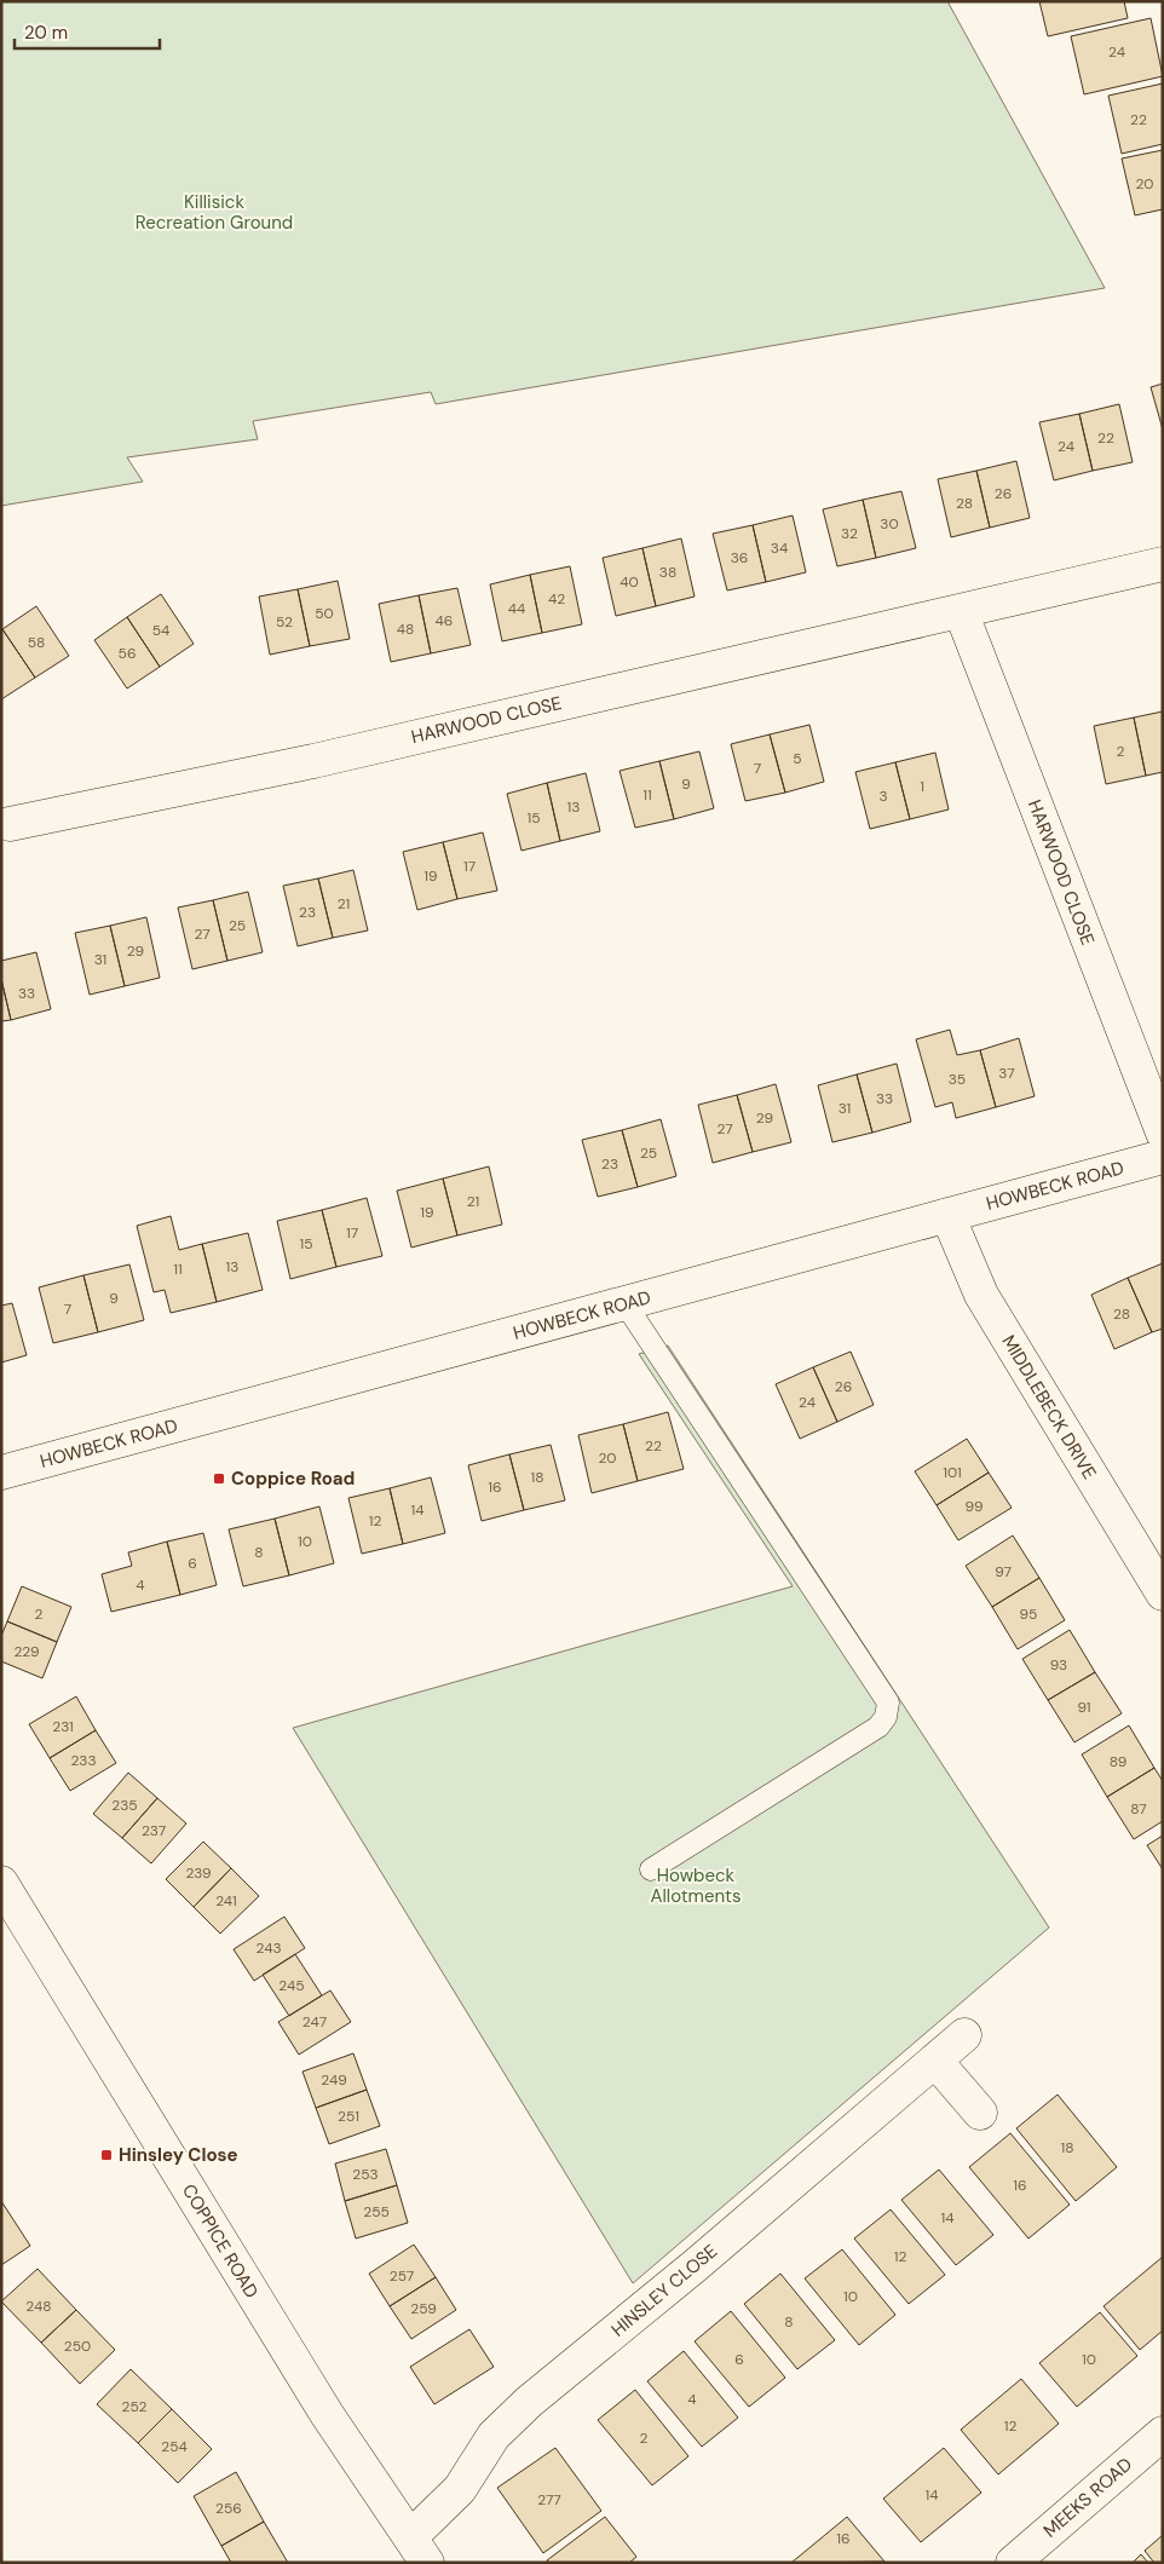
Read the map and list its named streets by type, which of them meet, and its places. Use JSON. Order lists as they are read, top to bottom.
{
  "streets": {
    "street": [
      "HARWOOD CLOSE",
      "HOWBECK ROAD",
      "MIDDLEBECK DRIVE",
      "COPPICE ROAD",
      "HINSLEY CLOSE",
      "MEEKS ROAD"
    ]
  },
  "crossings": [
    ["HOWBECK ROAD", "MIDDLEBECK DRIVE"],
    ["COPPICE ROAD", "HINSLEY CLOSE"]
  ],
  "parks": ["Killisick Recreation Ground", "Howbeck Allotments"],
  "places": {
    "transit": ["Coppice Road", "Hinsley Close"]
  },
  "house_numbers": [
    "24",
    "22",
    "20",
    "22",
    "24",
    "26",
    "28",
    "30",
    "32",
    "34",
    "36",
    "38",
    "40",
    "42",
    "44",
    "50",
    "46",
    "52",
    "48",
    "54",
    "58",
    "56",
    "2",
    "5",
    "7",
    "9",
    "1",
    "11",
    "3",
    "13",
    "15",
    "17",
    "19",
    "21",
    "23",
    "25",
    "27",
    "29",
    "31",
    "33",
    "37",
    "35",
    "33",
    "31",
    "29",
    "27",
    "25",
    "23",
    "21",
    "19",
    "17",
    "15",
    "13",
    "11",
    "9",
    "7",
    "28",
    "26",
    "24",
    "22",
    "20",
    "101",
    "18",
    "16",
    "99",
    "14",
    "12",
    "10",
    "8",
    "6",
    "97",
    "4",
    "2",
    "95",
    "229",
    "93",
    "91",
    "231",
    "233",
    "89",
    "235",
    "87",
    "237",
    "239",
    "241",
    "243",
    "245",
    "247",
    "249",
    "251",
    "18",
    "253",
    "16",
    "255",
    "14",
    "12",
    "257",
    "10",
    "248",
    "259",
    "8",
    "250",
    "6",
    "10",
    "4",
    "252",
    "12",
    "2",
    "254",
    "14",
    "277",
    "256",
    "16"
  ],
  "scale_bar": "20 m"
}
